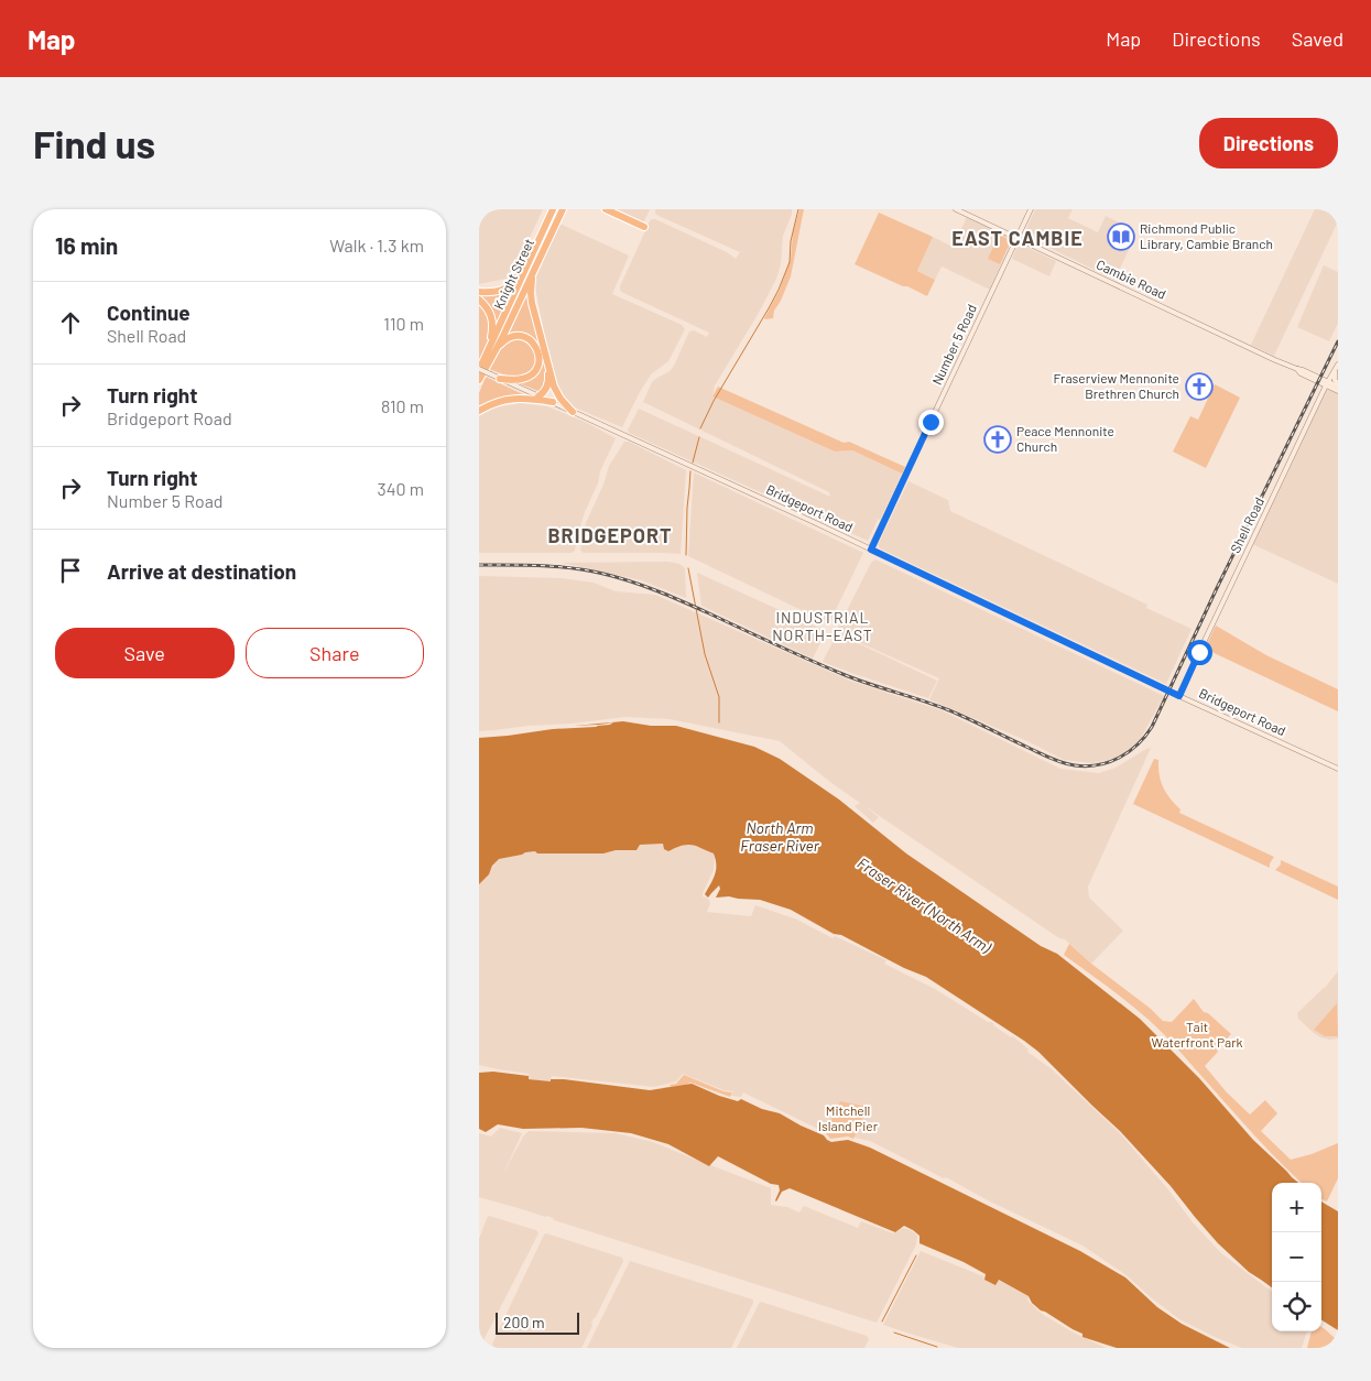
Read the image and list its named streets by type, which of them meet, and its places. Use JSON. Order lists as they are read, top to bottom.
{
  "streets": {
    "highway": ["Knight Street"],
    "main road": [
      "Cambie Road",
      "Number 5 Road",
      "Bridgeport Road",
      "Shell Road"
    ]
  },
  "crossings": [
    ["Knight Street", "Bridgeport Road"],
    ["Cambie Road", "Number 5 Road"],
    ["Cambie Road", "Shell Road"],
    ["Number 5 Road", "Bridgeport Road"],
    ["Bridgeport Road", "Shell Road"]
  ],
  "districts": ["EAST CAMBIE", "BRIDGEPORT", "INDUSTRIAL NORTH-EAST"],
  "water": ["North Arm Fraser River", "Fraser River (North Arm)"],
  "parks": ["Tait Waterfront Park", "Mitchell Island Pier"],
  "places": {
    "library": ["Richmond Public Library, Cambie Branch"],
    "church": ["Fraserview Mennonite Brethren Church", "Peace Mennonite Church"]
  },
  "scale_bar": "200 m",
  "page": {
    "header": "Map",
    "nav": ["Map", "Directions", "Saved"],
    "buttons": [
      "Directions",
      ["Save", "Share"]
    ],
    "title": "Find us",
    "heading": ["16 min", "Walk · 1.3 km"],
    "list": [
      ["Continue", "Shell Road", "110 m"],
      ["Turn right", "Bridgeport Road", "810 m"],
      ["Turn right", "Number 5 Road", "340 m"],
      "Arrive at destination"
    ],
    "map_buttons": ["+", "−"],
    "scale": "200 m"
  }
}
